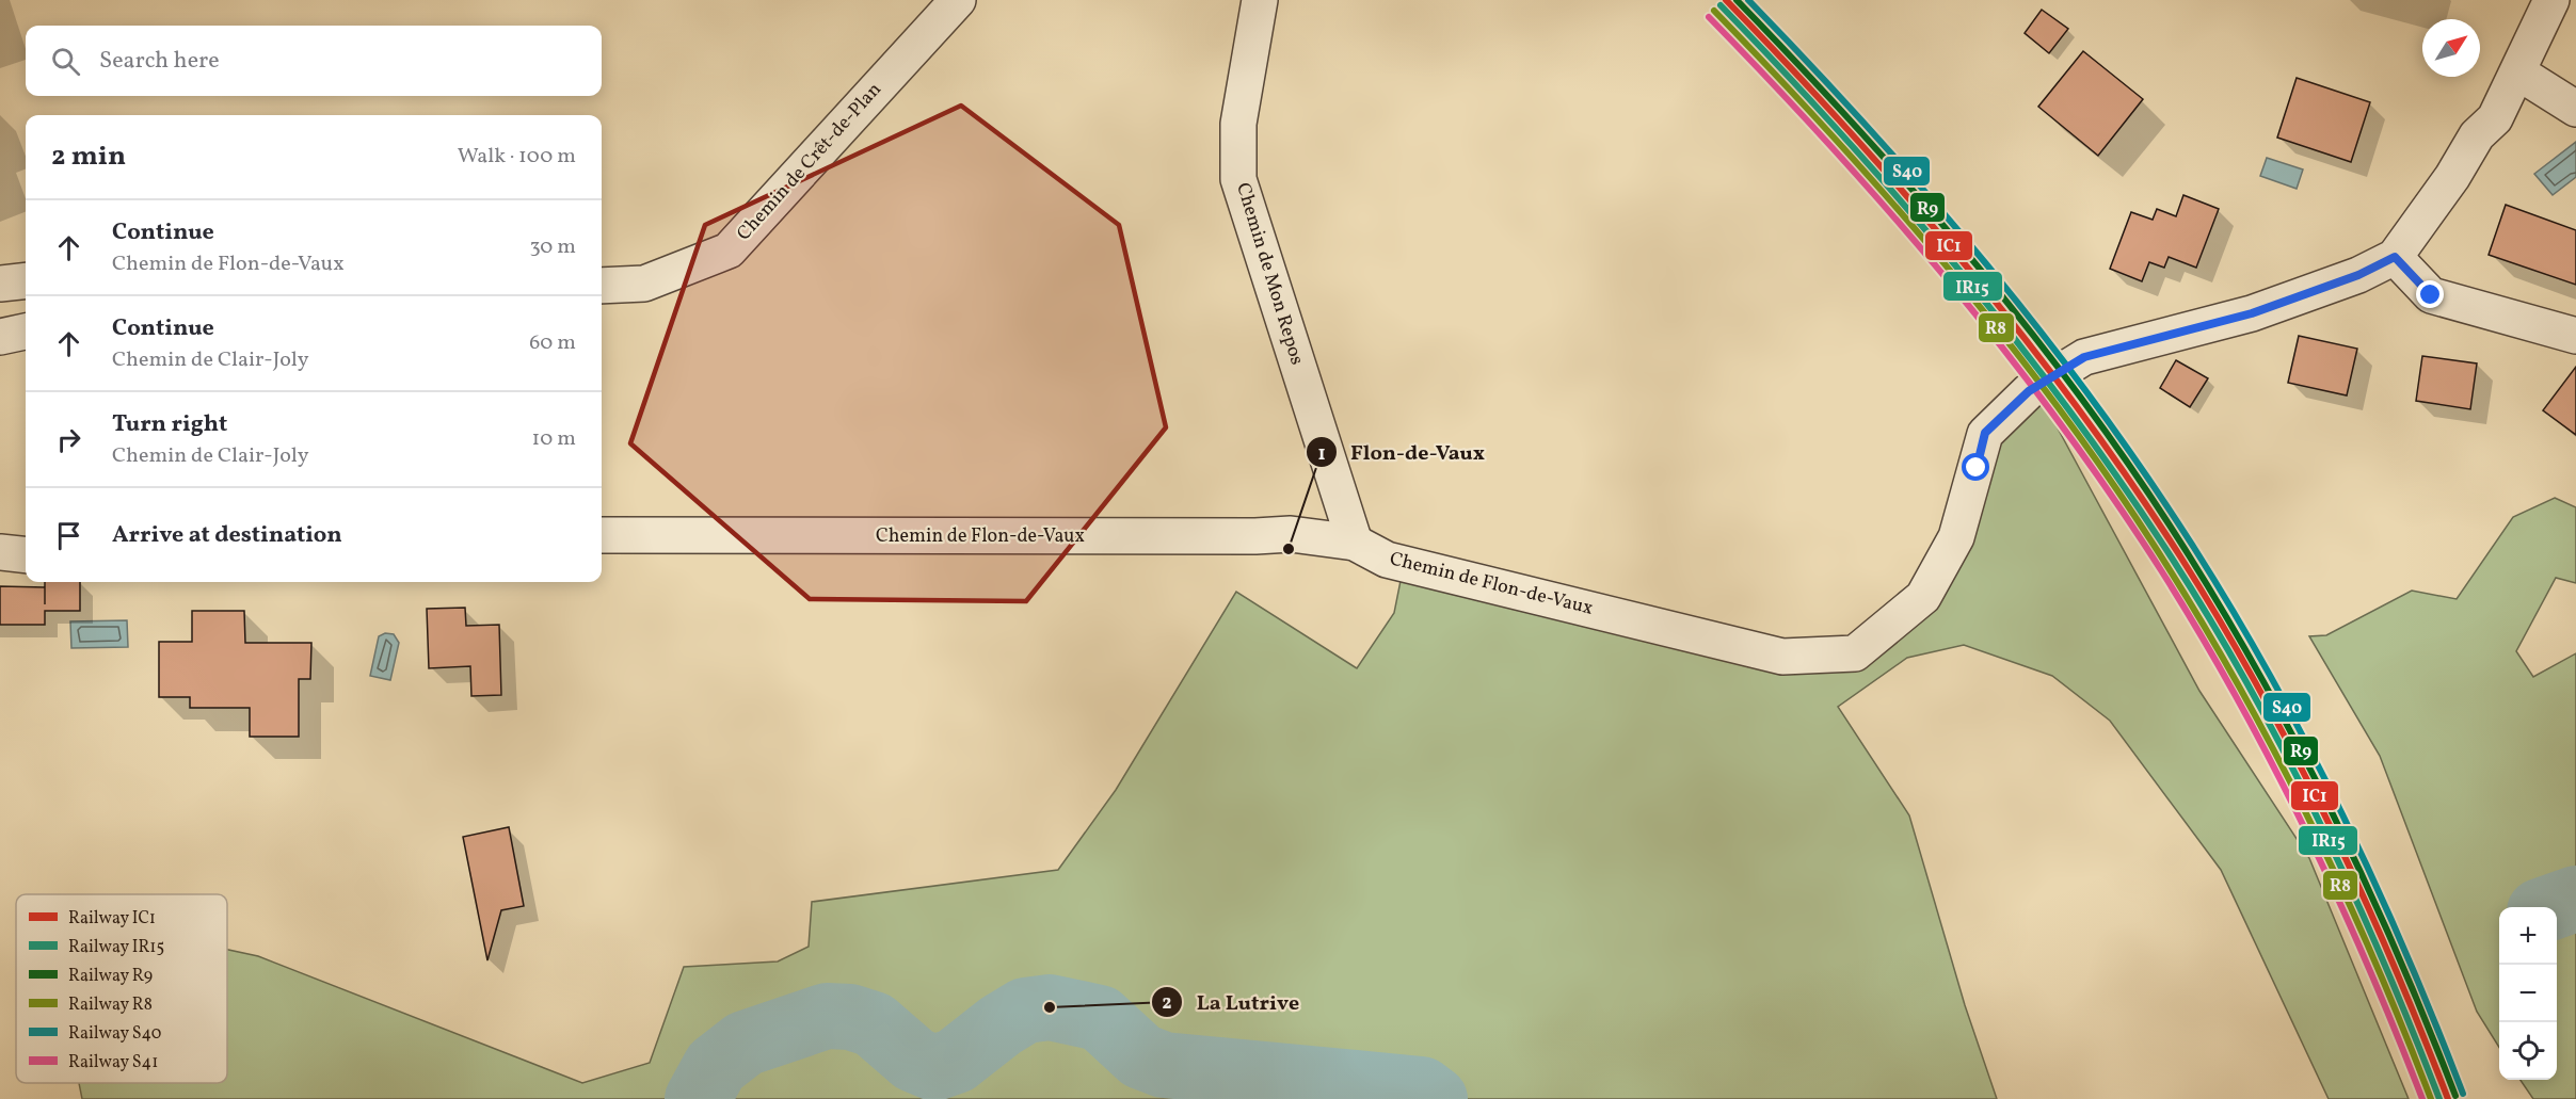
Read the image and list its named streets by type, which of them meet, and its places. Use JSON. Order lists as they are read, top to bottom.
{
  "streets": {
    "street": ["Chemin de Crêt-de-Plan", "Chemin de Mon Repos", "Chemin de Flon-de-Vaux"]
  },
  "crossings": [
    ["Chemin de Mon Repos", "Chemin de Flon-de-Vaux"]
  ],
  "places": ["Flon-de-Vaux", "La Lutrive"],
  "lines": [
    "rail line IC1",
    "rail line R9",
    "rail line S40",
    "rail line IR15",
    "rail line R8",
    "rail line S41"
  ],
  "legend": [
    "Railway IC1",
    "Railway IR15",
    "Railway R9",
    "Railway R8",
    "Railway S40",
    "Railway S41"
  ],
  "north": "top right",
  "page": {
    "search": "Search here",
    "heading": ["2 min", "Walk · 100 m"],
    "list": [
      ["Continue", "Chemin de Flon-de-Vaux", "30 m"],
      ["Continue", "Chemin de Clair-Joly", "60 m"],
      ["Turn right", "Chemin de Clair-Joly", "10 m"],
      "Arrive at destination"
    ],
    "map_buttons": ["+", "−"]
  }
}
